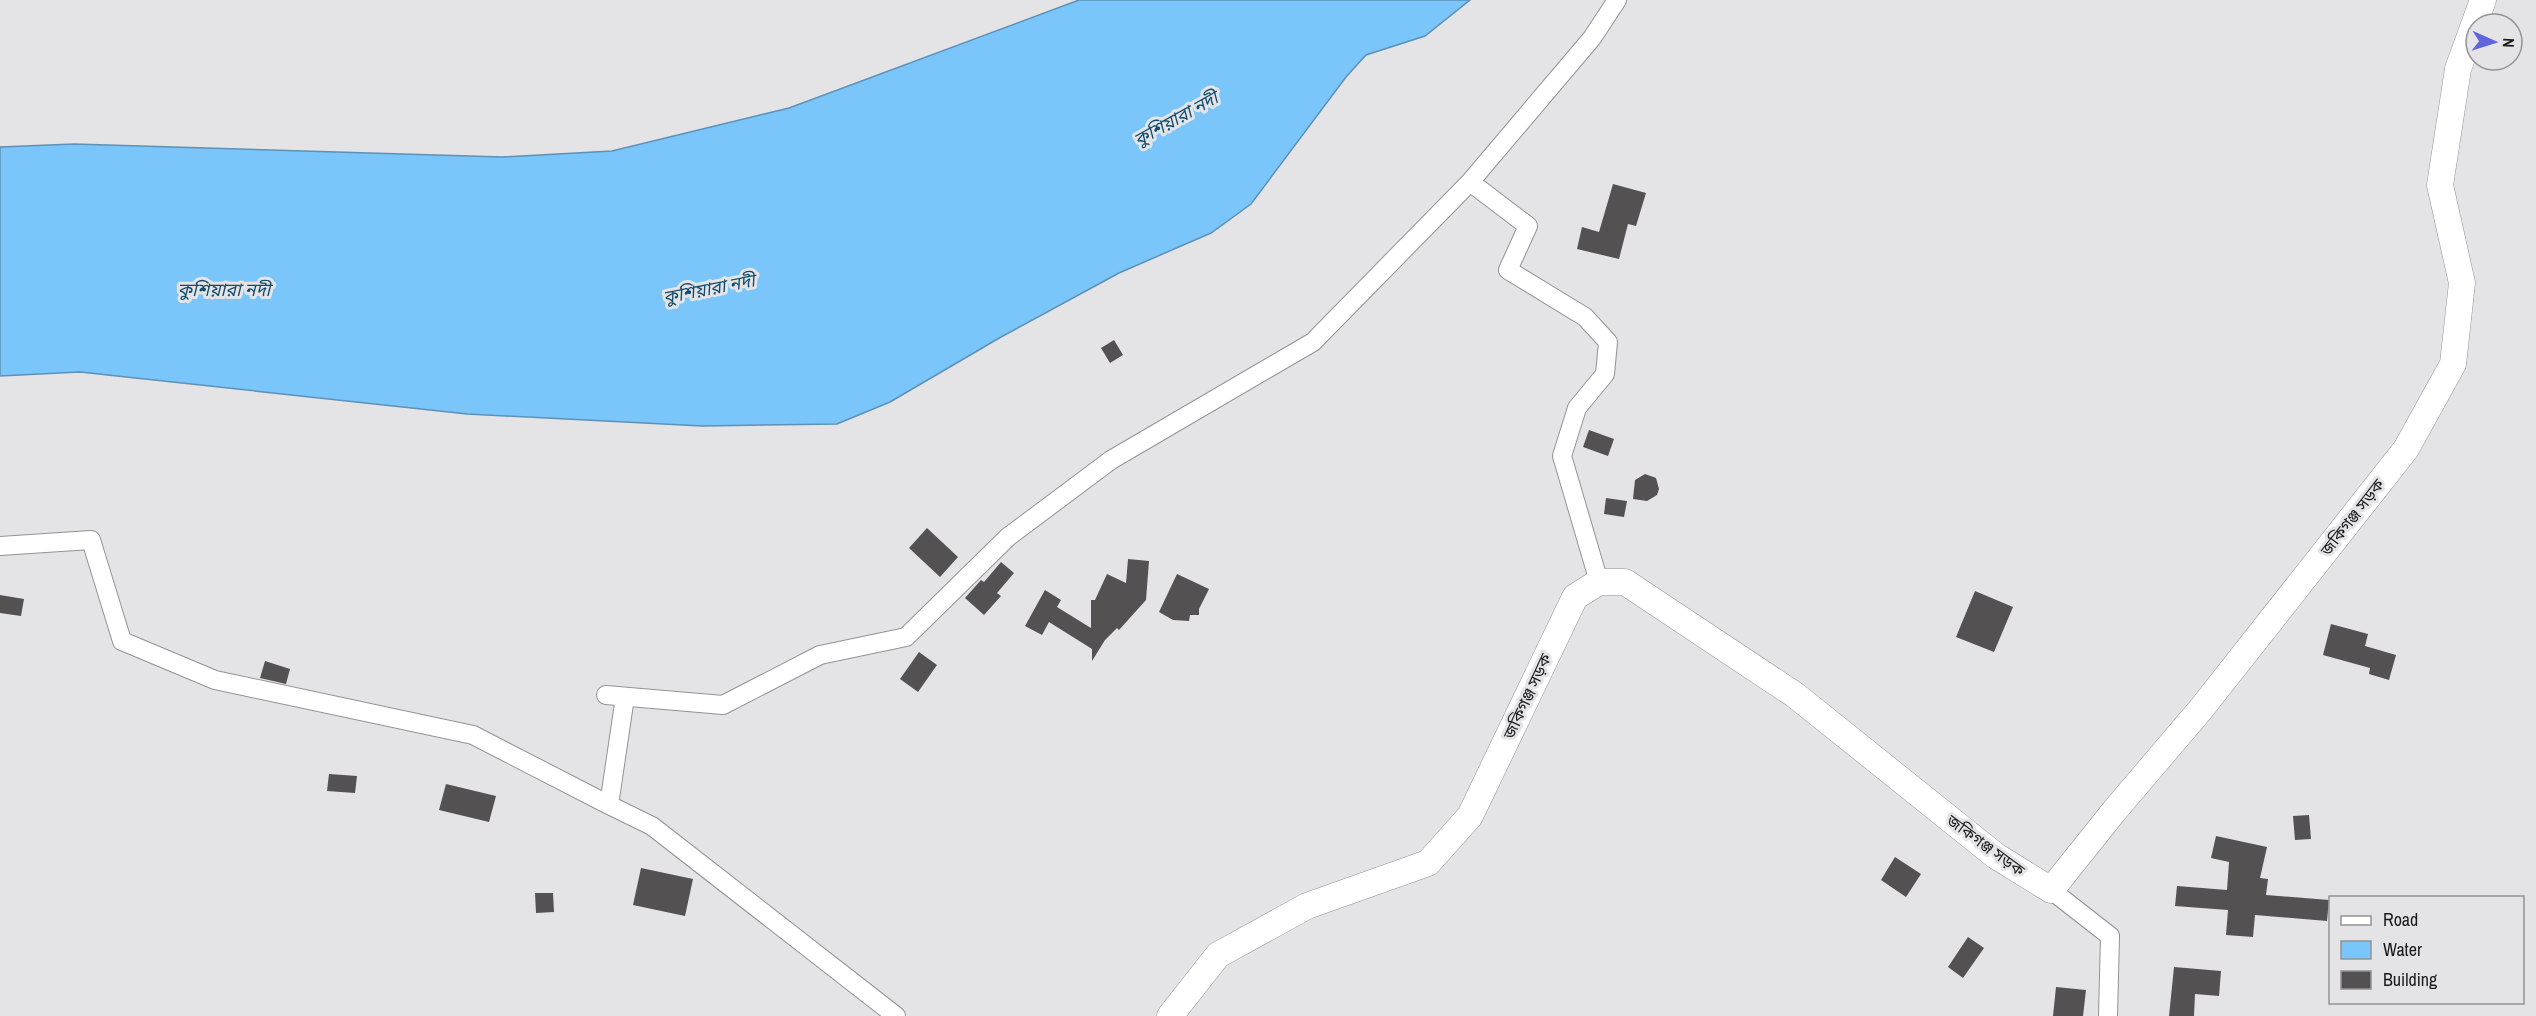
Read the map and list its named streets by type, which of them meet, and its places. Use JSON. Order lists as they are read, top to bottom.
{
  "streets": {
    "main road": ["জকিগঞ্জ সড়ক"]
  },
  "water": ["কুশিয়ারা নদী"],
  "legend": ["Road", "Water", "Building"],
  "north": "right"
}
